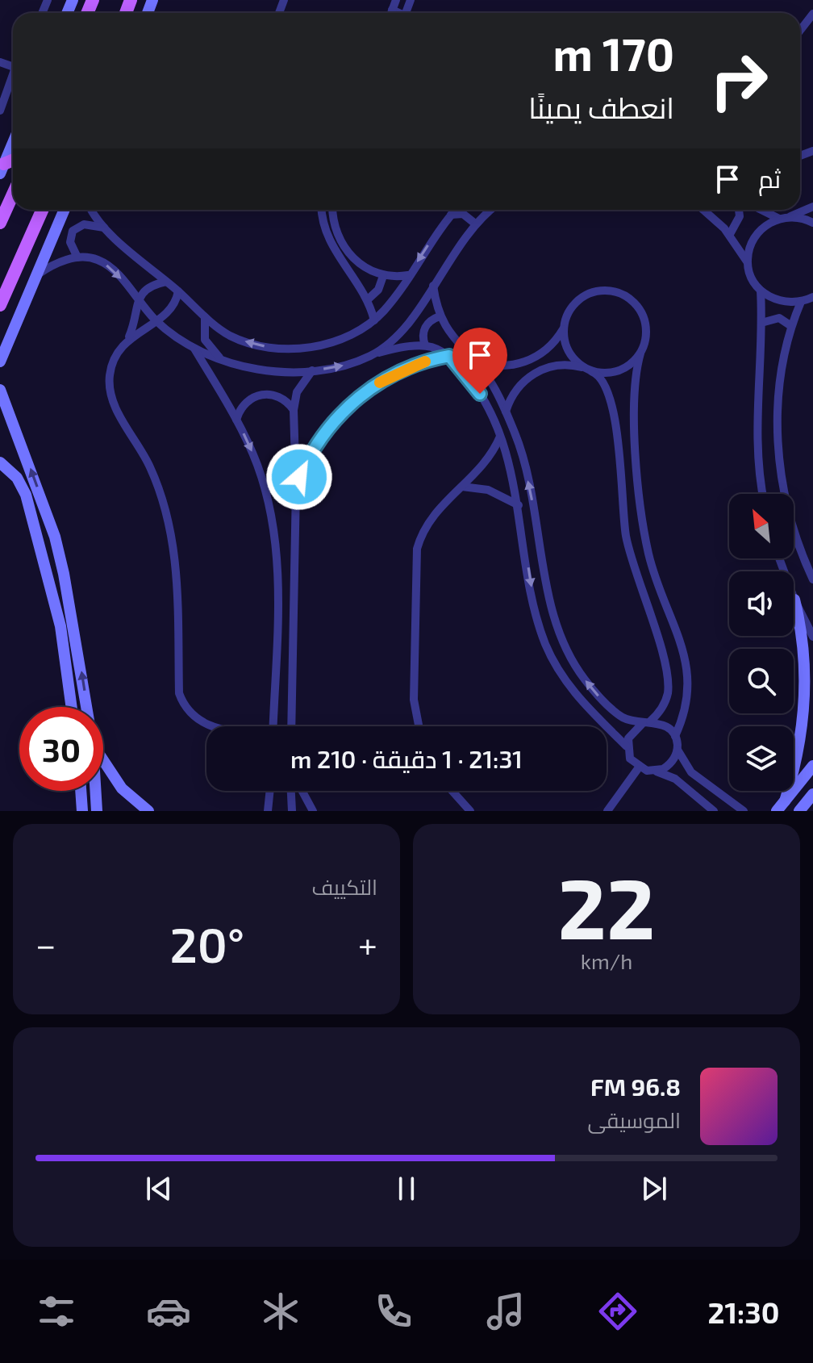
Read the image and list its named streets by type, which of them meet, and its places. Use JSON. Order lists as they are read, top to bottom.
{
  "north": "top left",
  "page": {
    "turn": ["170 m", "انعطف يمينًا"],
    "then": "ثم",
    "limit": "30",
    "trip": "21:31 · 1 دقيقة · 210 m",
    "tile": [
      ["22", "km/h"],
      "التكييف"
    ],
    "heat": ["−", "20°", "+"],
    "song": ["96.8 FM", "الموسيقى"],
    "tabs": "21:30"
  }
}
